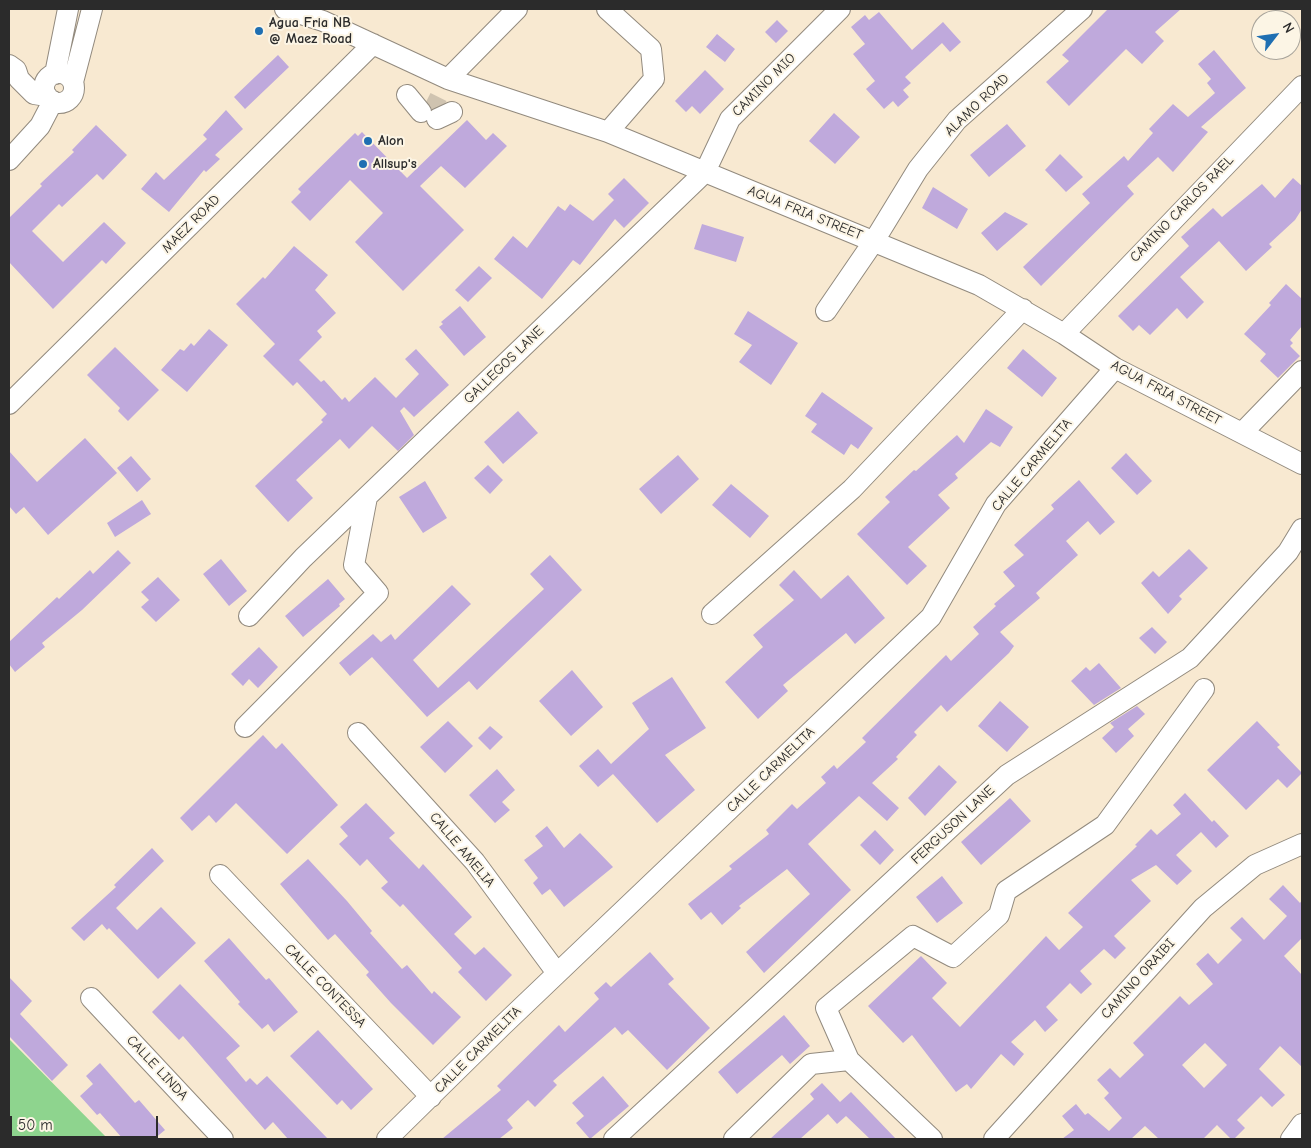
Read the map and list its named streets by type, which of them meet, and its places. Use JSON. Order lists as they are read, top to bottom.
{
  "streets": {
    "street": [
      "CAMINO MIO",
      "ALAMO ROAD",
      "CAMINO CARLOS RAEL",
      "AGUA FRIA STREET",
      "MAEZ ROAD",
      "GALLEGOS LANE",
      "CALLE CARMELITA",
      "FERGUSON LANE",
      "CALLE AMELIA",
      "CAMINO ORAIBI",
      "CALLE CONTESSA",
      "CALLE LINDA"
    ]
  },
  "crossings": [
    ["CAMINO MIO", "AGUA FRIA STREET"],
    ["CAMINO MIO", "GALLEGOS LANE"],
    ["ALAMO ROAD", "AGUA FRIA STREET"],
    ["CAMINO CARLOS RAEL", "AGUA FRIA STREET"],
    ["AGUA FRIA STREET", "MAEZ ROAD"],
    ["AGUA FRIA STREET", "GALLEGOS LANE"],
    ["AGUA FRIA STREET", "CALLE CARMELITA"],
    ["CALLE CARMELITA", "CALLE AMELIA"],
    ["CALLE CARMELITA", "CALLE CONTESSA"]
  ],
  "places": ["Agua Fria NB @ Maez Road", "Alon", "Allsup's"],
  "scale_bar": "50 m",
  "north": "top right"
}
